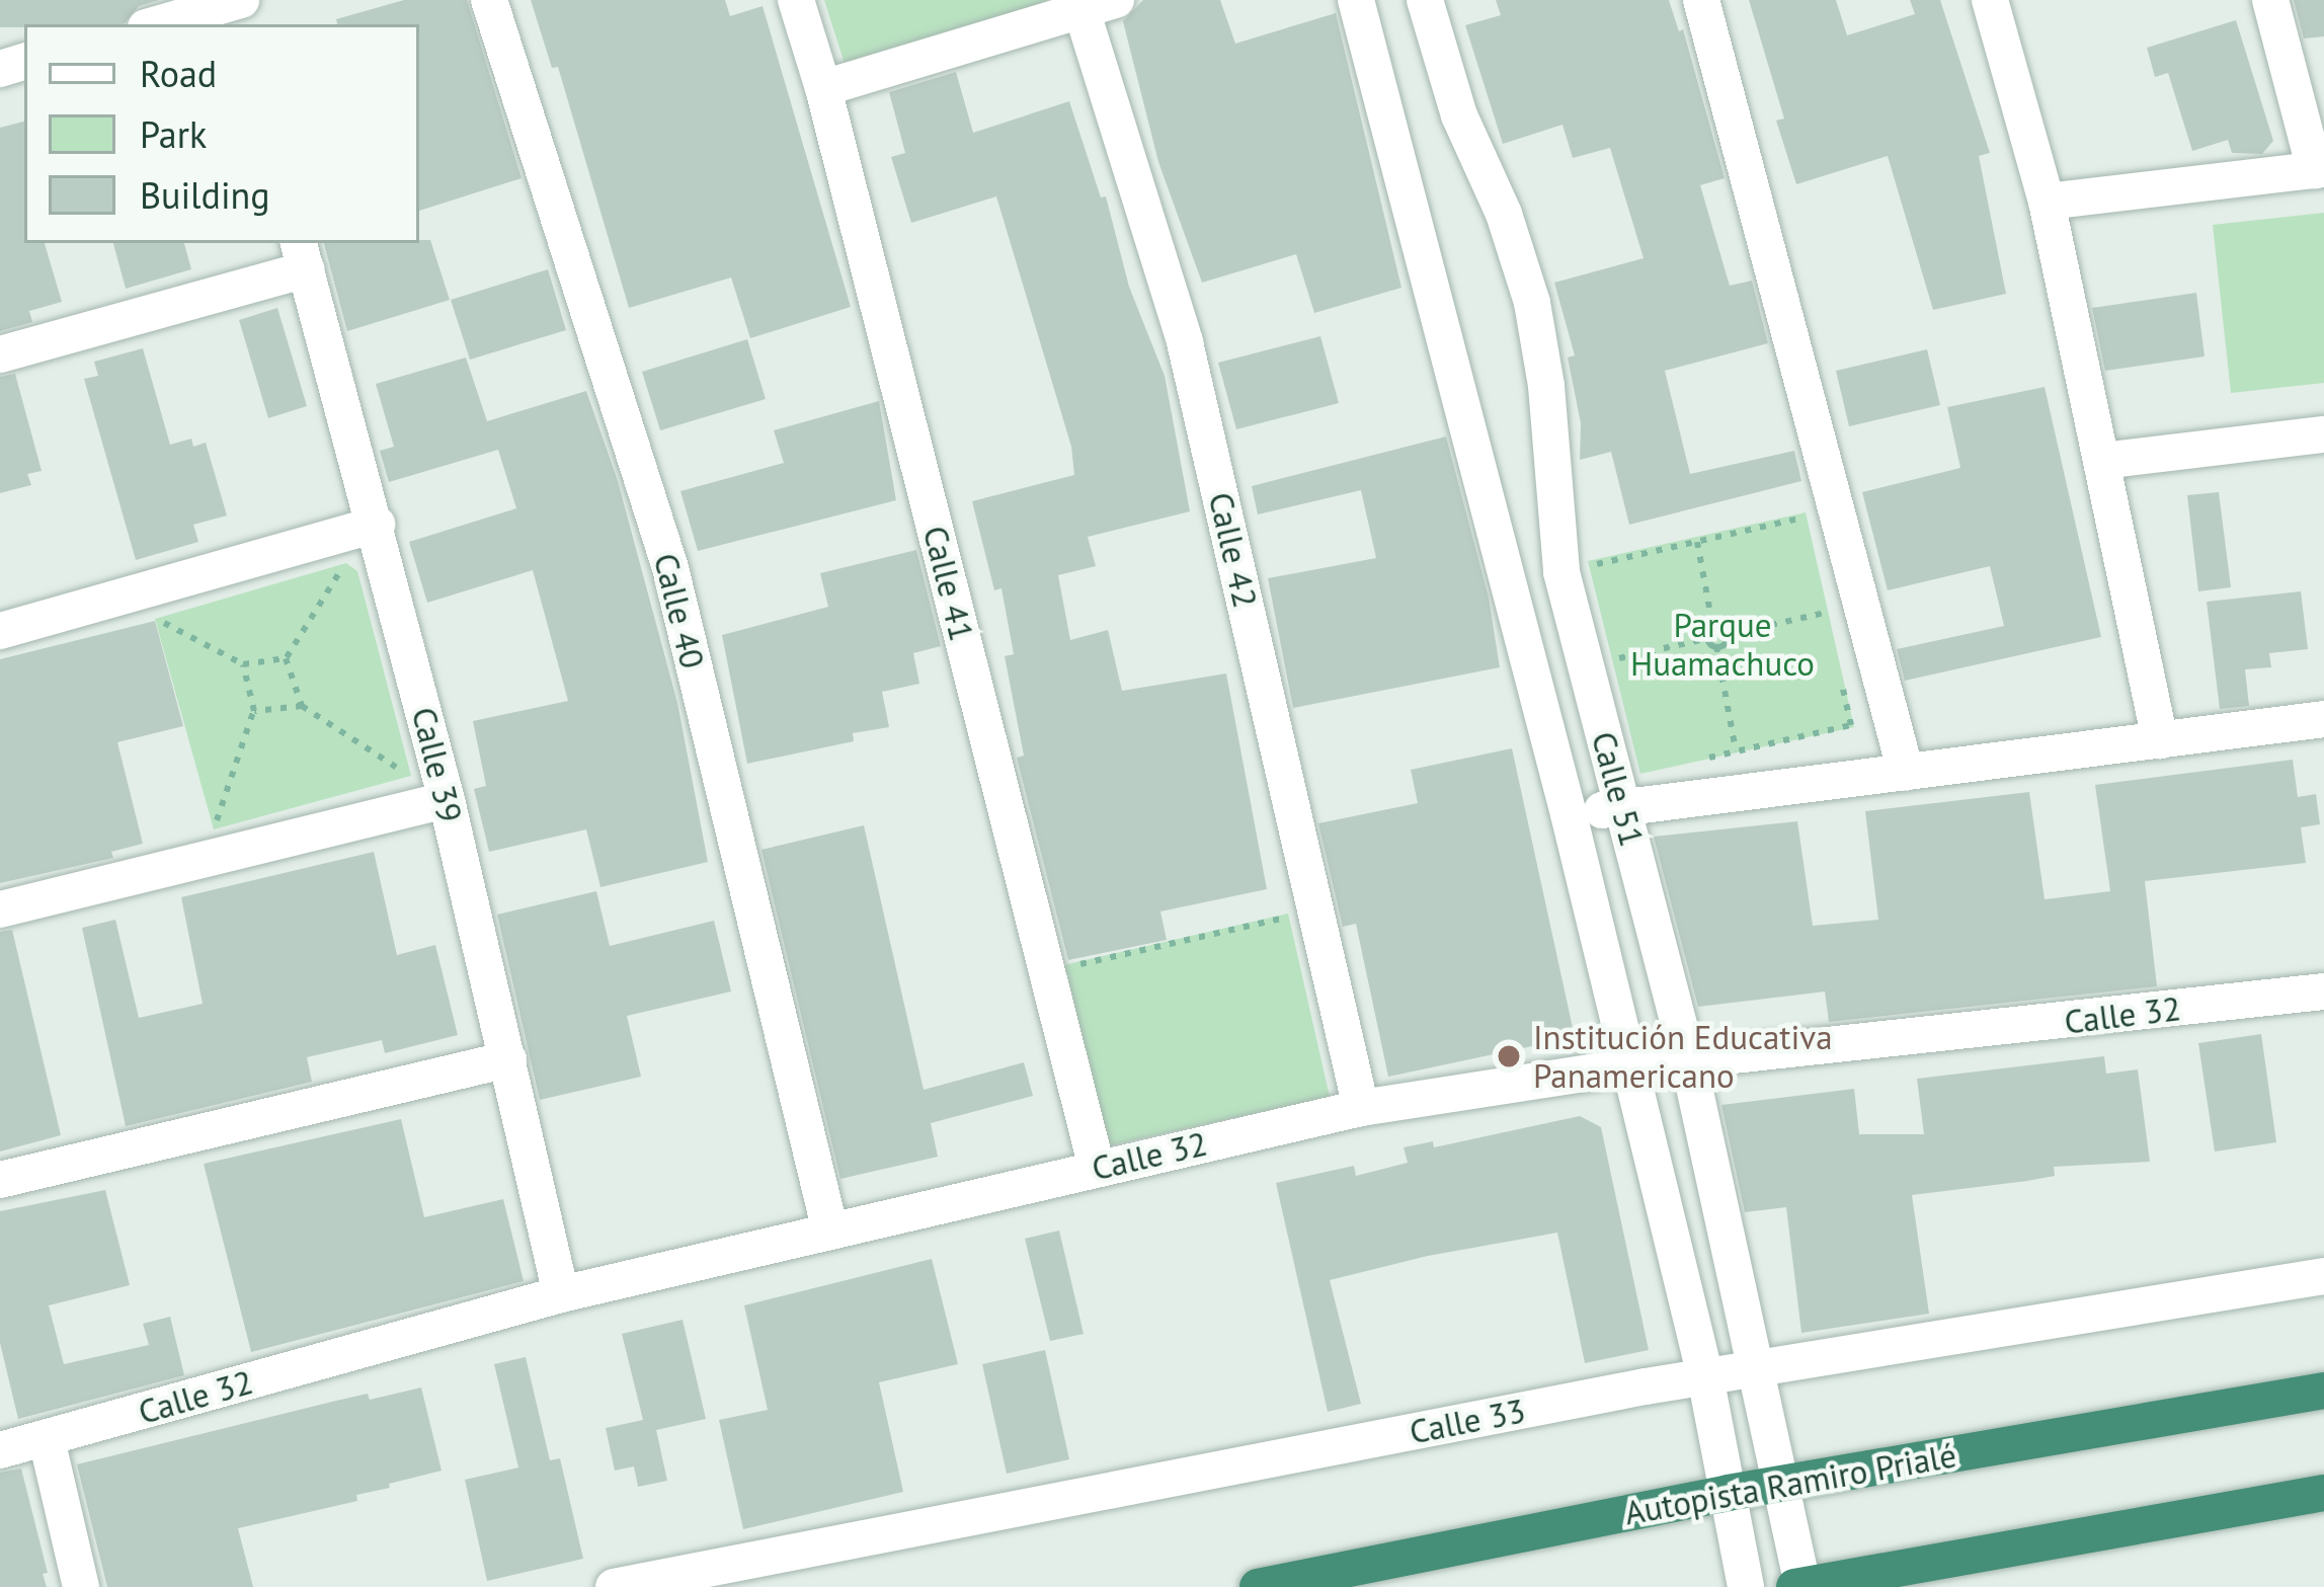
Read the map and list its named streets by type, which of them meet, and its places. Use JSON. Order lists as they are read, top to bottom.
{
  "streets": {
    "highway": ["Autopista Ramiro Prialé"],
    "street": [
      "Calle 42",
      "Calle 41",
      "Calle 40",
      "Calle 39",
      "Calle 51",
      "Calle 32",
      "Calle 33"
    ]
  },
  "crossings": [
    ["Calle 42", "Calle 32"],
    ["Calle 41", "Calle 32"],
    ["Calle 40", "Calle 32"],
    ["Calle 39", "Calle 32"],
    ["Calle 51", "Calle 32"],
    ["Calle 51", "Calle 33"],
    ["Calle 51", "Autopista Ramiro Prialé"]
  ],
  "parks": ["Parque Huamachuco"],
  "places": ["Institución Educativa Panamericano"],
  "legend": ["Road", "Park", "Building"]
}
